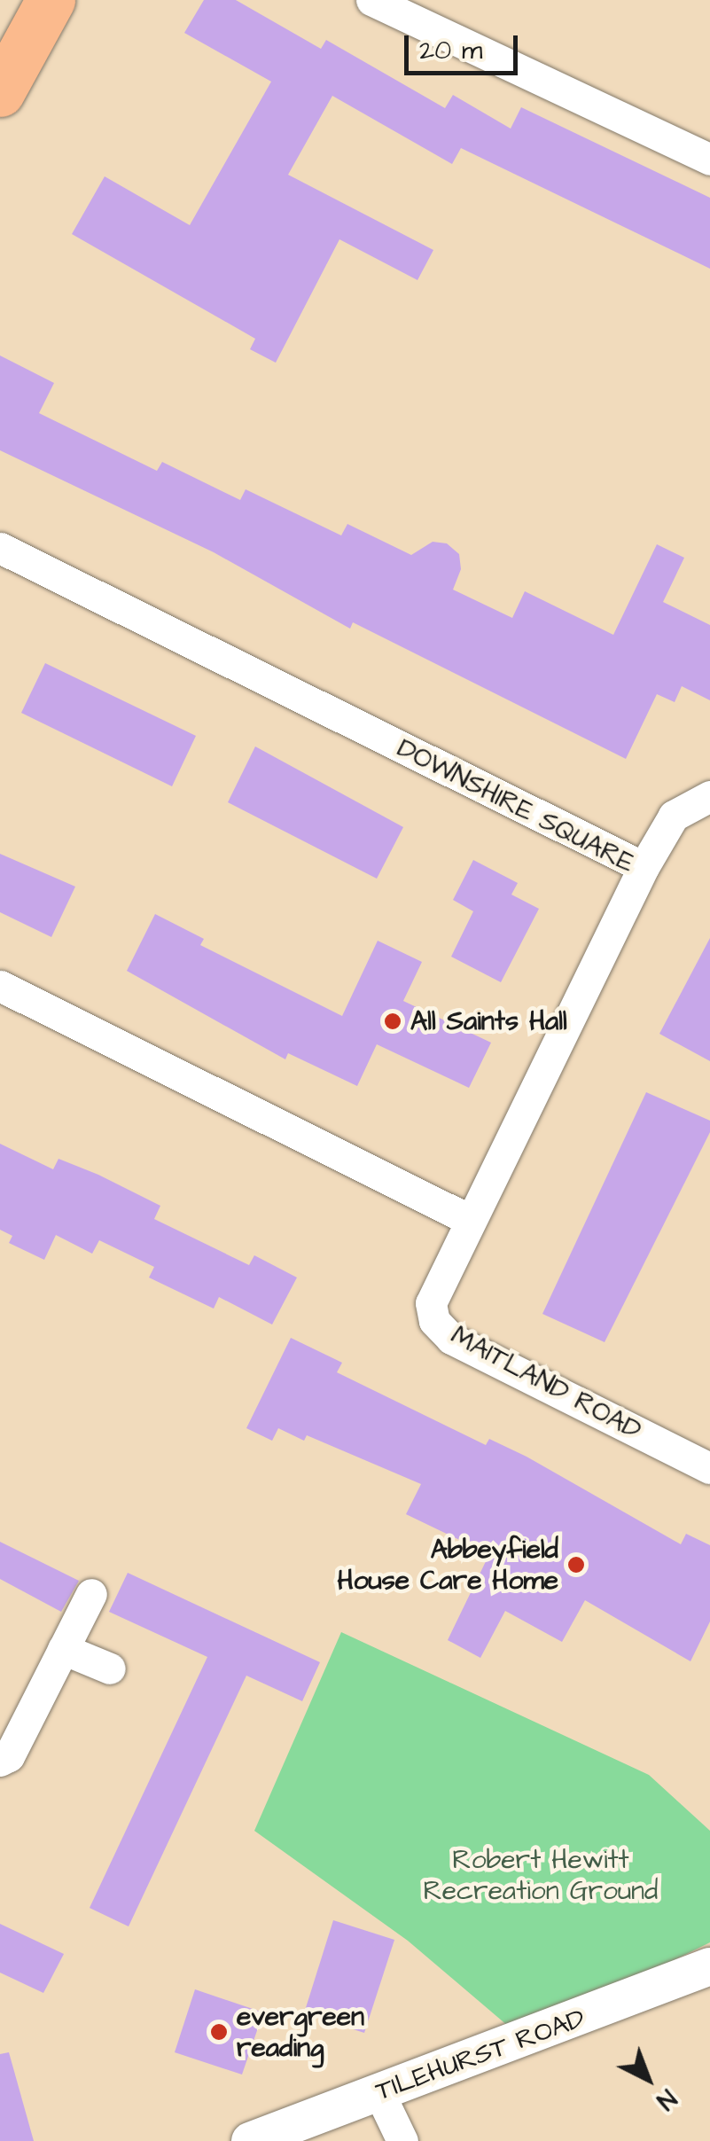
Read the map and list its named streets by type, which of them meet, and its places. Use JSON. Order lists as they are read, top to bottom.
{
  "streets": {
    "street": ["DOWNSHIRE SQUARE", "MAITLAND ROAD", "TILEHURST ROAD"]
  },
  "crossings": [
    ["DOWNSHIRE SQUARE", "MAITLAND ROAD"]
  ],
  "parks": ["Robert Hewitt Recreation Ground"],
  "places": ["All Saints Hall", "Abbeyfield House Care Home", "evergreen reading"],
  "scale_bar": "20 m",
  "north": "bottom right"
}
